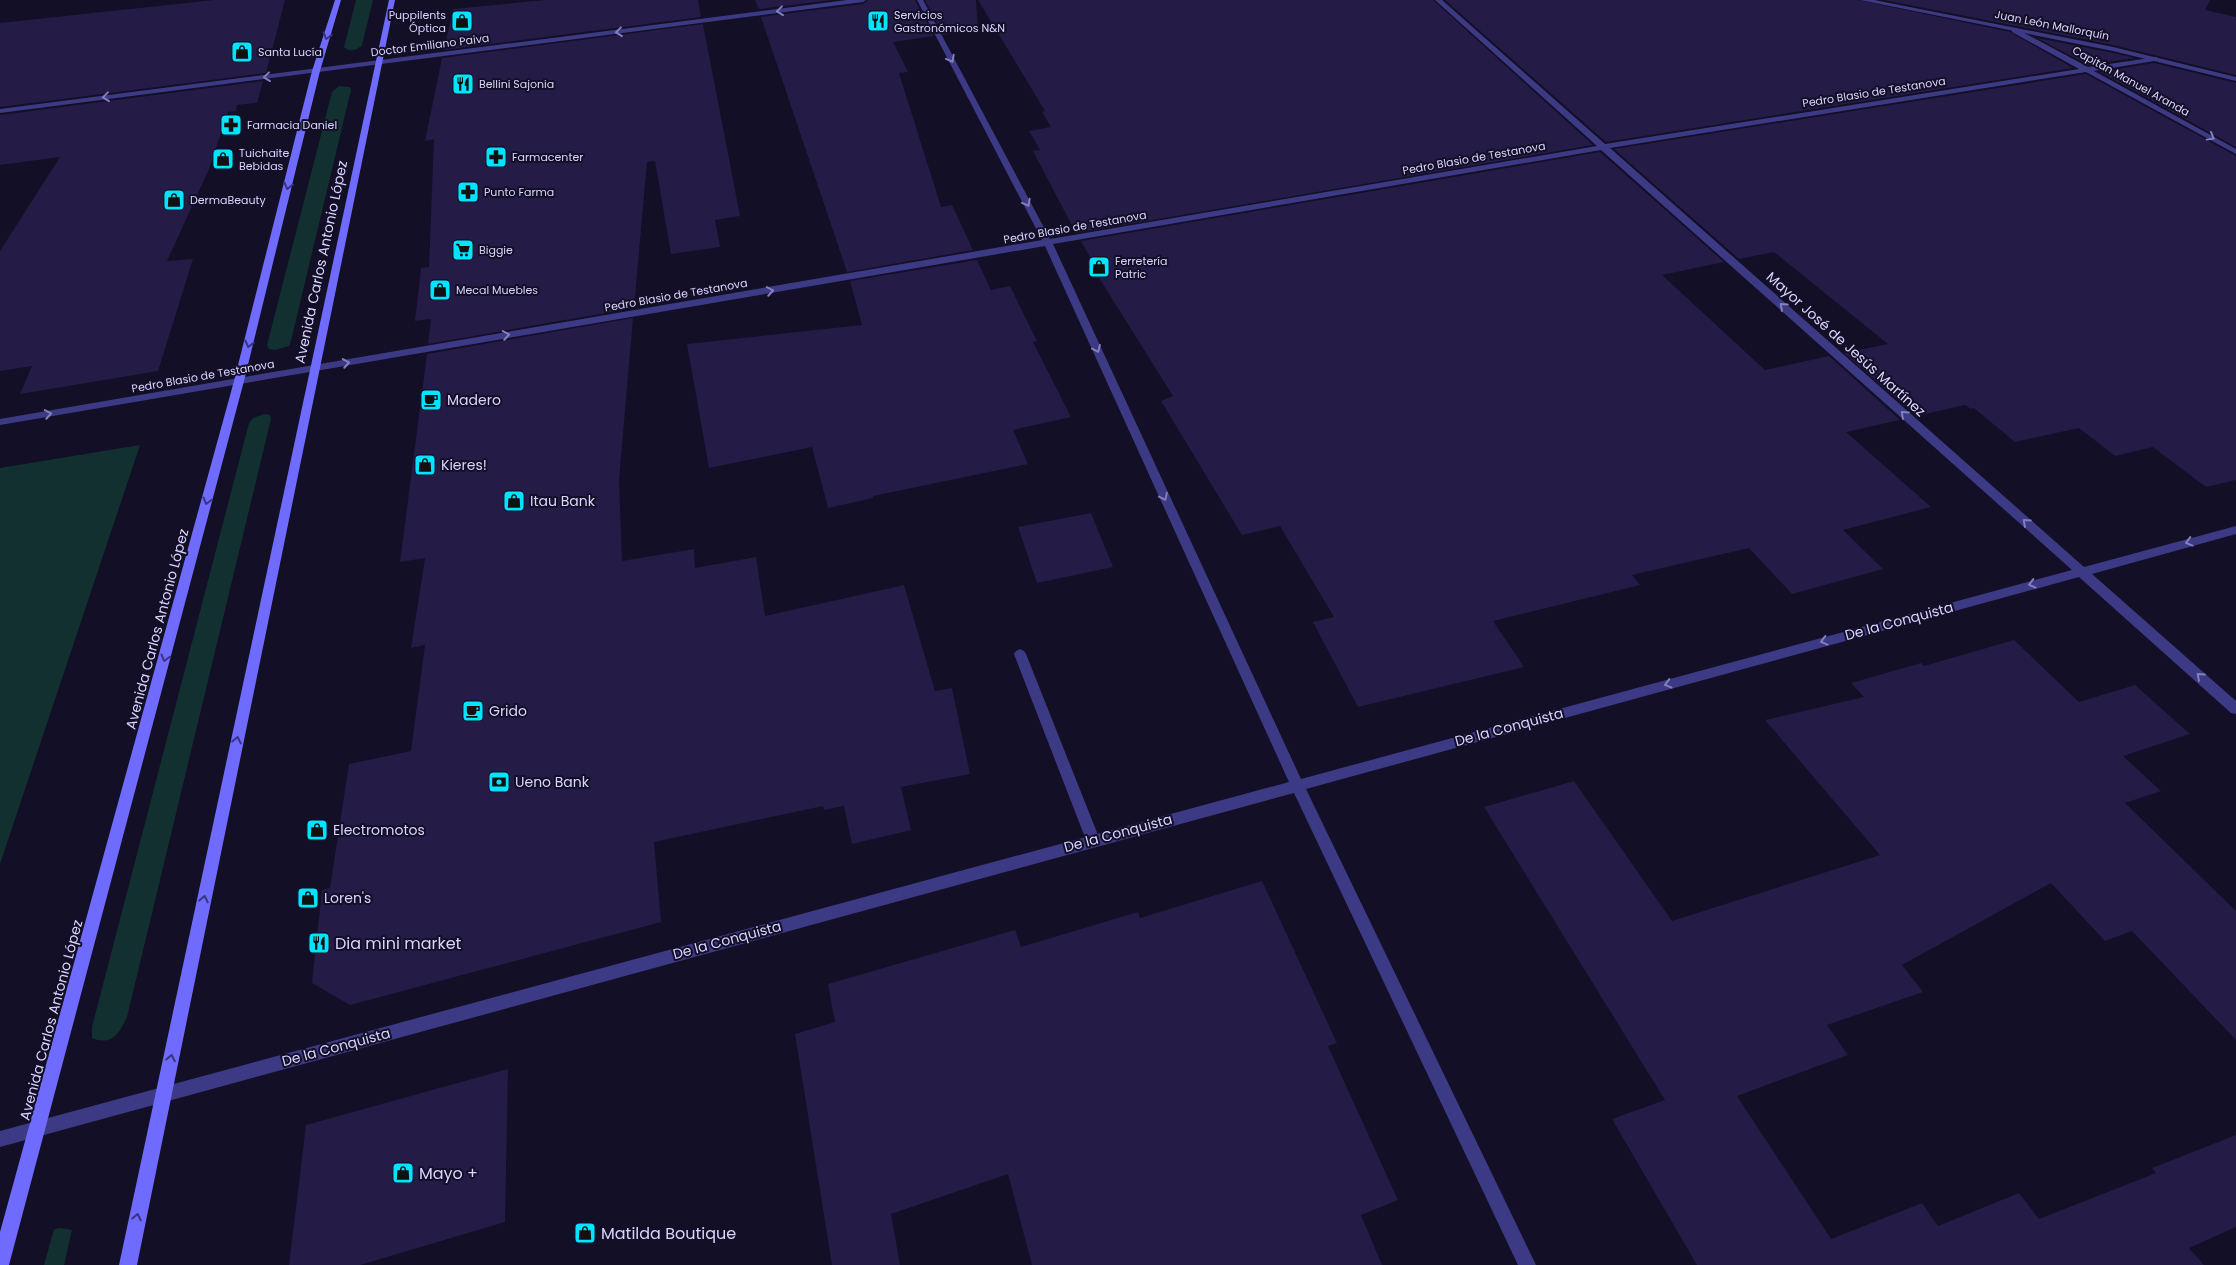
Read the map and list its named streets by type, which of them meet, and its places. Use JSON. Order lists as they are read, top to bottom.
{
  "streets": {
    "main road": ["Avenida Carlos Antonio López"],
    "street": [
      "Juan León Mallorquín",
      "Doctor Emiliano Paiva",
      "Capitán Manuel Aranda",
      "Pedro Blasio de Testanova",
      "Mayor José de Jesús Martínez",
      "De la Conquista"
    ]
  },
  "crossings": [
    ["Juan León Mallorquín", "Capitán Manuel Aranda"],
    ["Juan León Mallorquín", "Pedro Blasio de Testanova"],
    ["Doctor Emiliano Paiva", "Avenida Carlos Antonio López"],
    ["Capitán Manuel Aranda", "Pedro Blasio de Testanova"],
    ["Pedro Blasio de Testanova", "Avenida Carlos Antonio López"],
    ["Pedro Blasio de Testanova", "Mayor José de Jesús Martínez"],
    ["Avenida Carlos Antonio López", "De la Conquista"],
    ["Mayor José de Jesús Martínez", "De la Conquista"]
  ],
  "one_way": [
    "Doctor Emiliano Paiva",
    "Capitán Manuel Aranda",
    "Pedro Blasio de Testanova",
    "Mayor José de Jesús Martínez",
    "De la Conquista"
  ],
  "places": {
    "shop": [
      "Puppilents Óptica",
      "Santa Lucía",
      "Tuichaite Bebidas",
      "DermaBeauty",
      "Ferretería Patric",
      "Mecal Muebles",
      "Kieres!",
      "Itau Bank",
      "Electromotos",
      "Loren's",
      "Mayo +",
      "Matilda Boutique"
    ],
    "restaurant": ["Servicios Gastronómicos N&N", "Bellini Sajonia", "Dia mini market"],
    "pharmacy": ["Farmacia Daniel", "Farmacenter", "Punto Farma"],
    "supermarket": ["Biggie"],
    "cafe": ["Madero", "Grido"],
    "bank": ["Ueno Bank"]
  }
}
